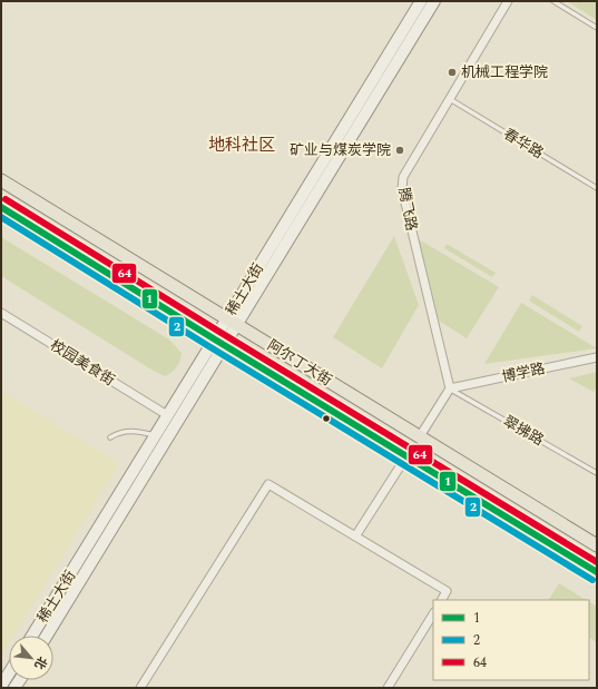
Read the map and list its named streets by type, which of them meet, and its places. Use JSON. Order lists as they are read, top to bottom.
{
  "streets": {
    "main road": ["稀土大街", "阿尔丁大街"],
    "street": ["腾飞路", "校园美食街", "博学路"],
    "lane": ["春华路", "翠拂路"]
  },
  "crossings": [
    ["春华路", "腾飞路"],
    ["腾飞路", "博学路"],
    ["腾飞路", "翠拂路"],
    ["稀土大街", "阿尔丁大街"],
    ["博学路", "翠拂路"]
  ],
  "districts": ["地科社区"],
  "places": ["机械工程学院", "矿业与煤炭学院"],
  "lines": ["transit line 64", "transit line 1", "transit line 2"],
  "legend": ["1", "2", "64"],
  "north": "bottom right"
}
